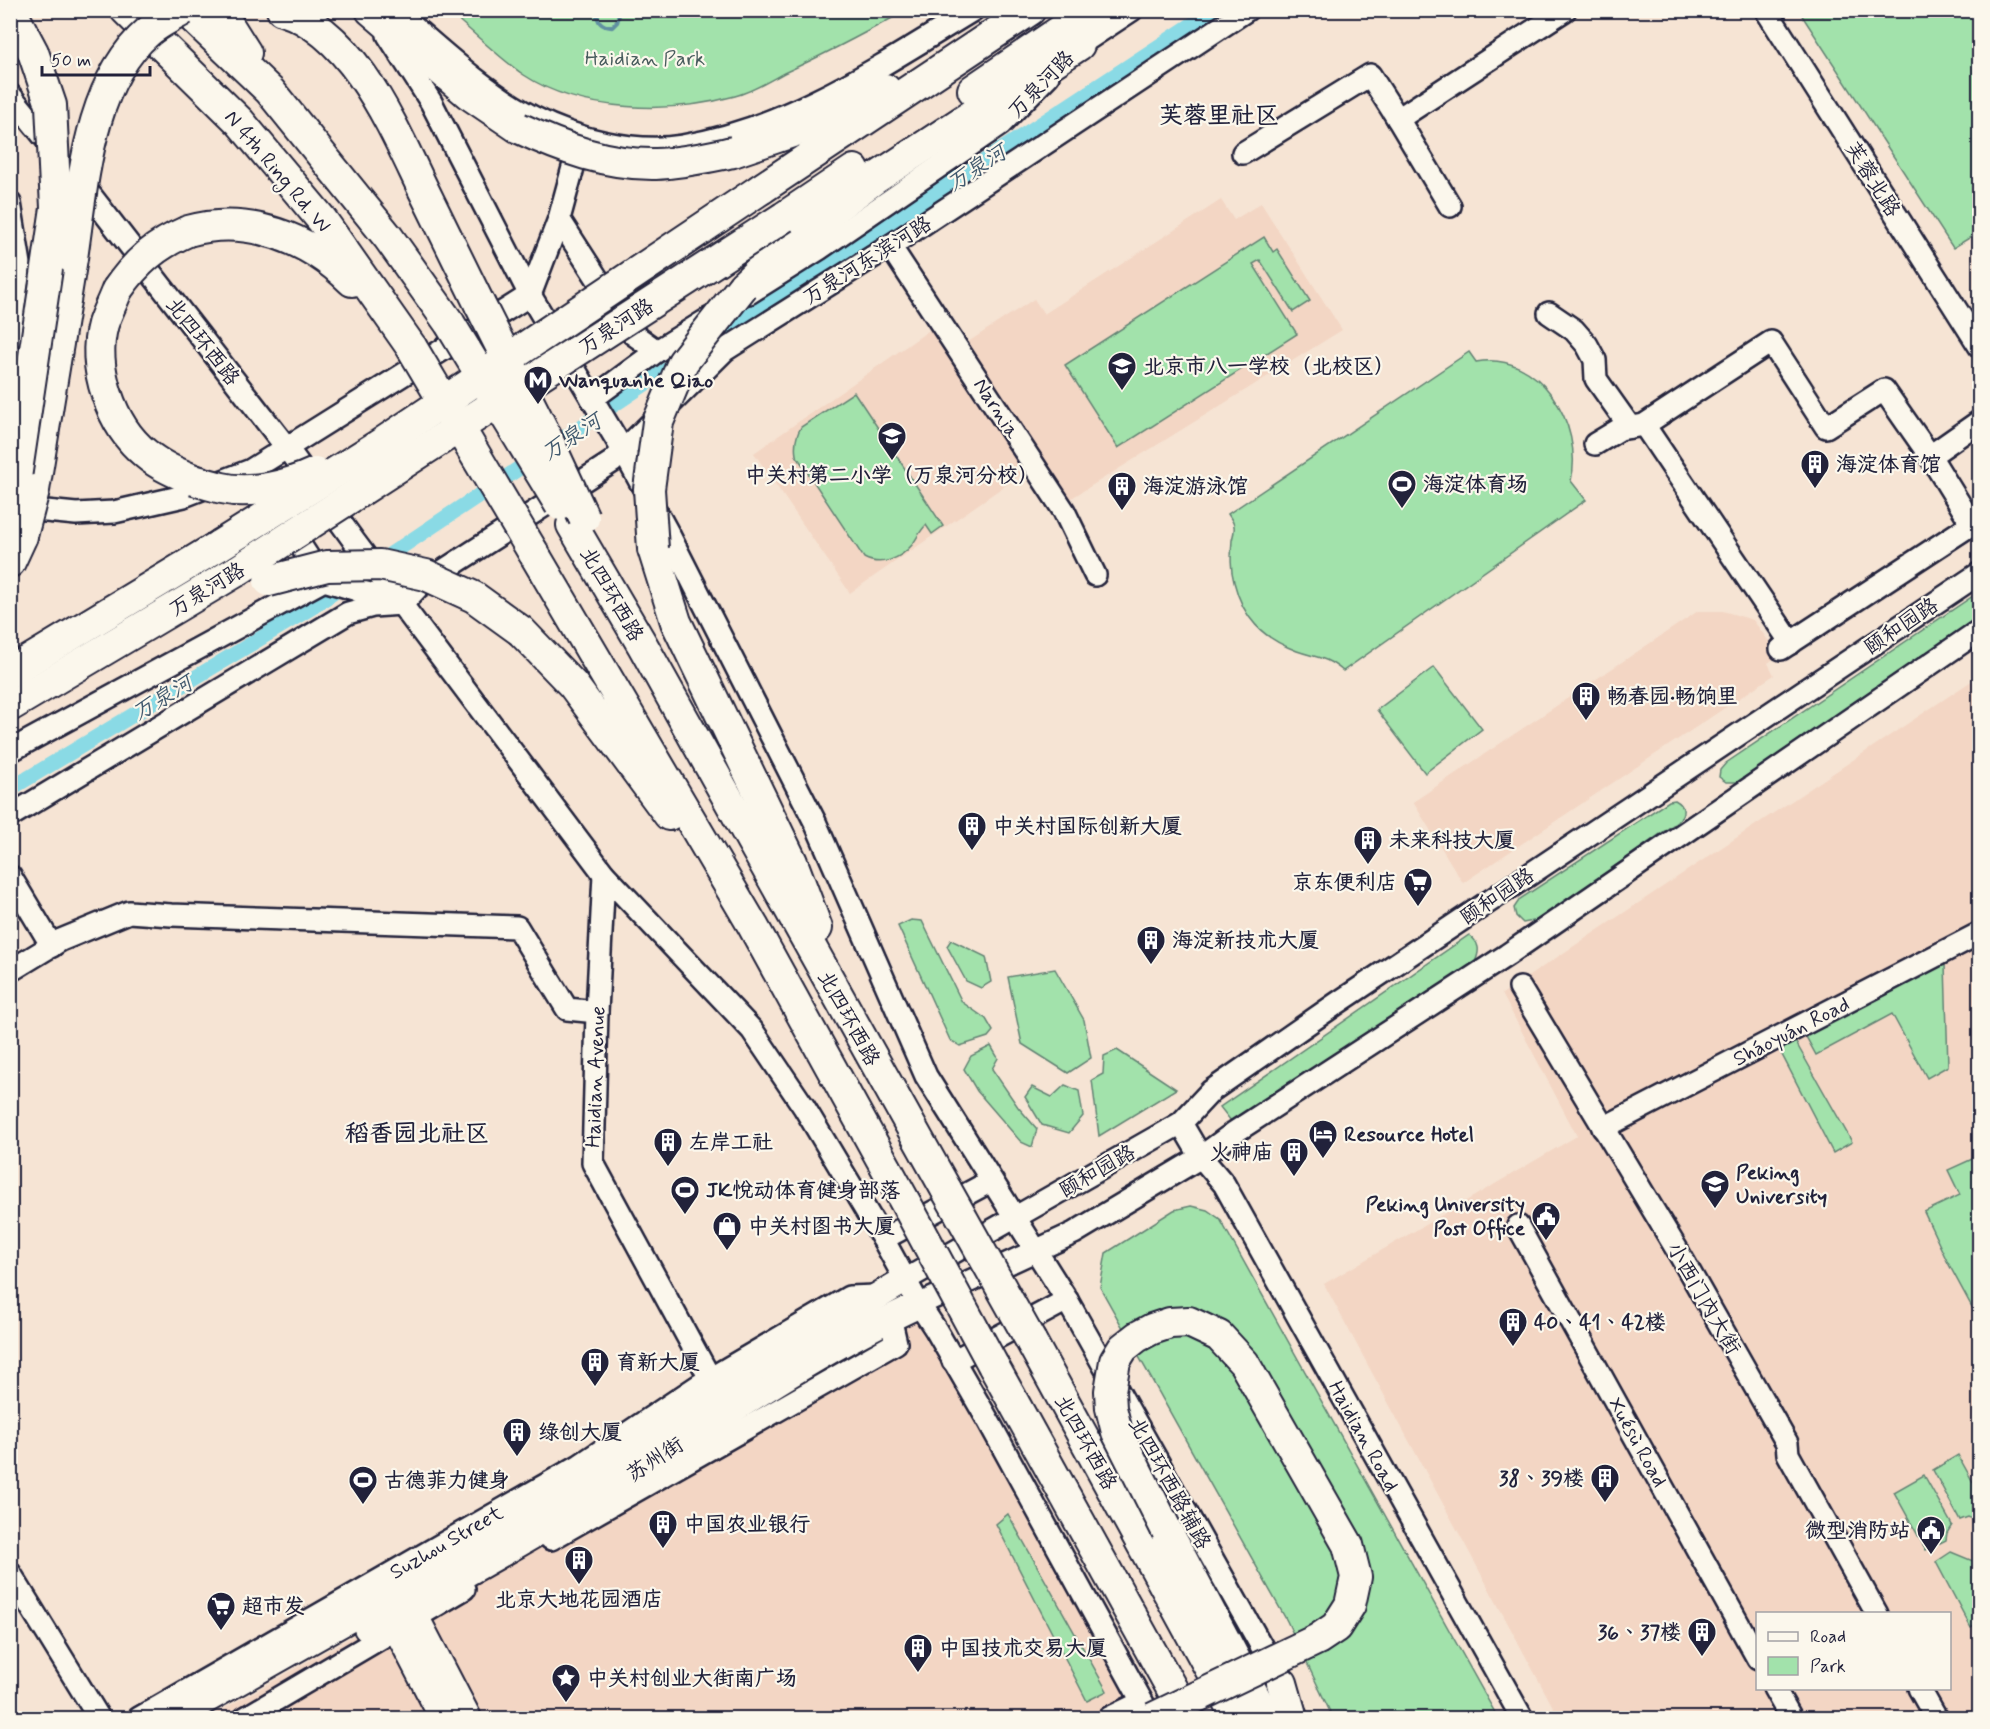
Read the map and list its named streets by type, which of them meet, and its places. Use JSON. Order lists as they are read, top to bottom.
{
  "streets": {
    "highway": ["万泉河路", "N 4th Ring Rd. W", "北四环西路"],
    "main road": ["苏州街", "Suzhou Street"],
    "street": [
      "芙蓉北路",
      "万泉河东滨河路",
      "Narnia",
      "颐和园路",
      "Sháoyuán Road",
      "Haidian Avenue",
      "小西门内大街",
      "Haidian Road",
      "Xuésù Road",
      "北四环西路辅路"
    ]
  },
  "crossings": [
    ["万泉河路", "北四环西路"],
    ["N 4th Ring Rd. W", "北四环西路"],
    ["万泉河东滨河路", "北四环西路"],
    ["万泉河东滨河路", "Narnia"],
    ["北四环西路", "颐和园路"],
    ["北四环西路", "Haidian Avenue"],
    ["北四环西路", "苏州街"],
    ["北四环西路", "北四环西路辅路"],
    ["颐和园路", "Haidian Road"],
    ["颐和园路", "苏州街"],
    ["颐和园路", "北四环西路辅路"],
    ["Sháoyuán Road", "小西门内大街"],
    ["Haidian Avenue", "苏州街"],
    ["Haidian Avenue", "Suzhou Street"],
    ["苏州街", "Suzhou Street"]
  ],
  "districts": ["芙蓉里社区", "稻香园北社区"],
  "water": ["万泉河"],
  "parks": ["Haidian Park"],
  "places": {
    "school or university": ["北京市八一学校（北校区）", "中关村第二小学（万泉河分校）", "Peking University"],
    "metro station": ["Wanquanhe Qiao"],
    "building": [
      "海淀体育馆",
      "海淀游泳馆",
      "畅春园·畅饷里",
      "中关村国际创新大厦",
      "未来科技大厦",
      "海淀新技术大厦",
      "左岸工社",
      "火神庙",
      "40、41、42楼",
      "育新大厦",
      "绿创大厦",
      "38、39楼",
      "中国农业银行",
      "北京大地花园酒店",
      "36、37楼",
      "中国技术交易大厦"
    ],
    "sports": ["海淀体育场", "JK悦动体育健身部落", "古德菲力健身"],
    "supermarket": ["京东便利店", "超市发"],
    "hotel": ["Resource Hotel"],
    "public building": ["Peking University Post Office", "微型消防站"],
    "shop": ["中关村图书大厦"],
    "place": ["中关村创业大街南广场"]
  },
  "legend": ["Road", "Park"],
  "scale_bar": "50 m"
}
